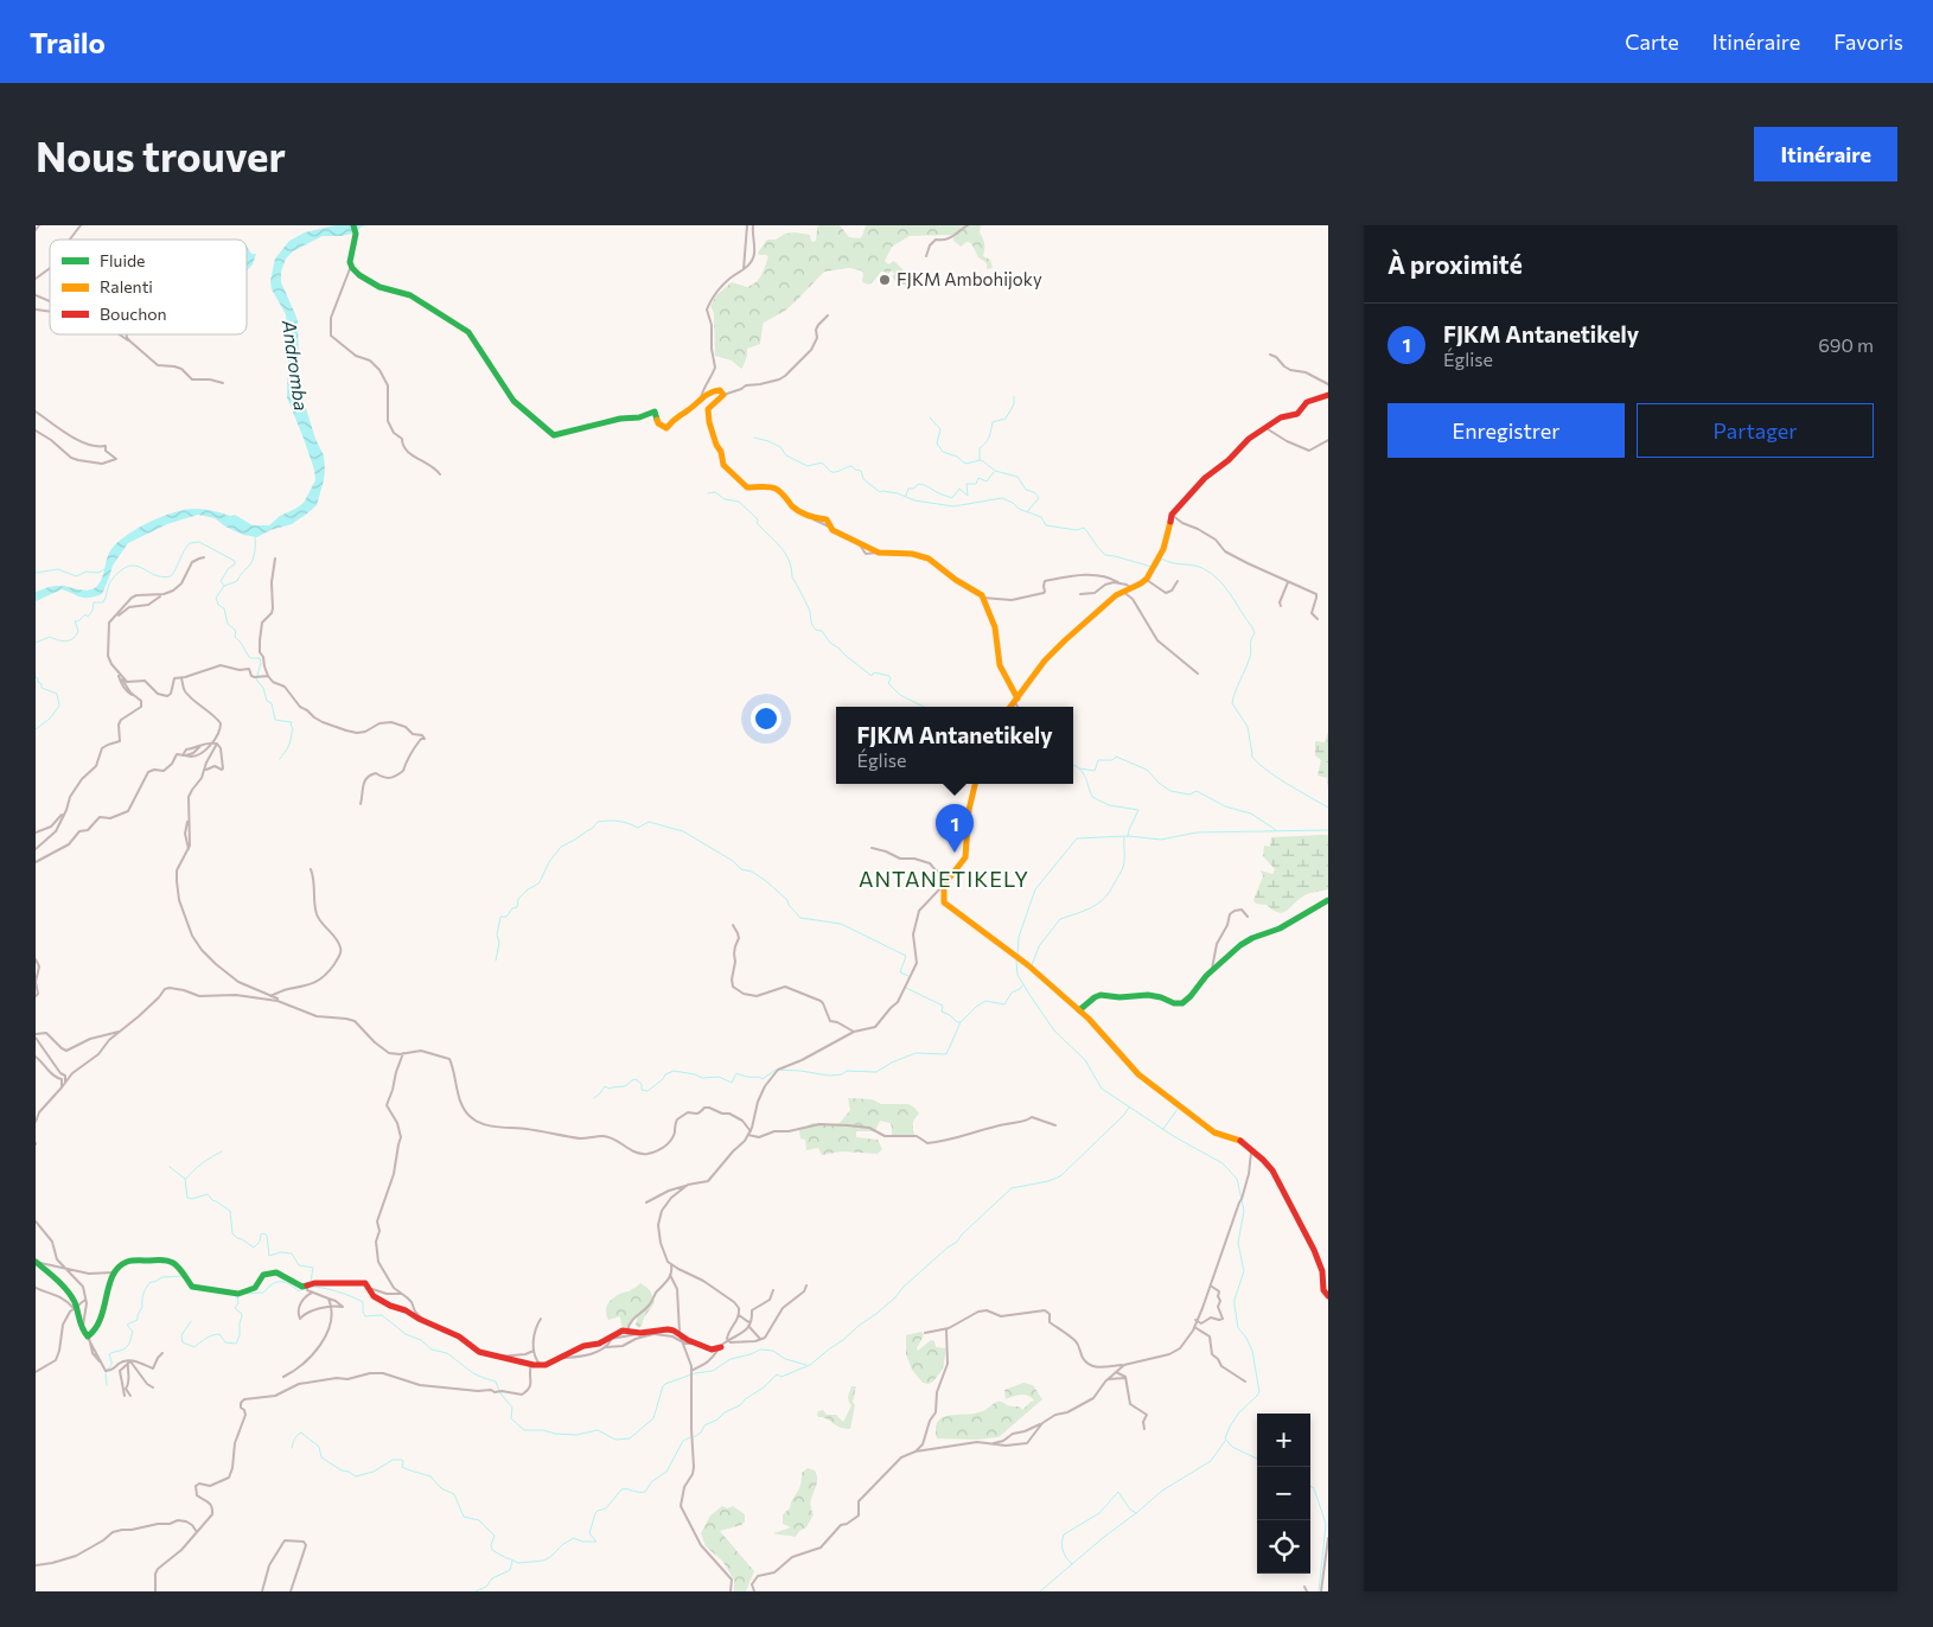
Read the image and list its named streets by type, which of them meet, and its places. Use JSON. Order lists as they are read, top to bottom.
{
  "districts": ["ANTANETIKELY"],
  "water": ["Andromba"],
  "places": ["FJKM Ambohijoky"],
  "legend": ["Fluide", "Ralenti", "Bouchon"],
  "page": {
    "header": "Trailo",
    "nav": ["Carte", "Itinéraire", "Favoris"],
    "buttons": [
      "Itinéraire",
      ["Enregistrer", "Partager"]
    ],
    "title": "Nous trouver",
    "heading": "À proximité",
    "list": [
      {
        "mark": "1",
        "name": "FJKM Antanetikely",
        "note": "Église",
        "value": "690 m"
      }
    ],
    "popup": ["FJKM Antanetikely", "Église"],
    "pins": "1",
    "map_buttons": ["+", "−"]
  }
}
